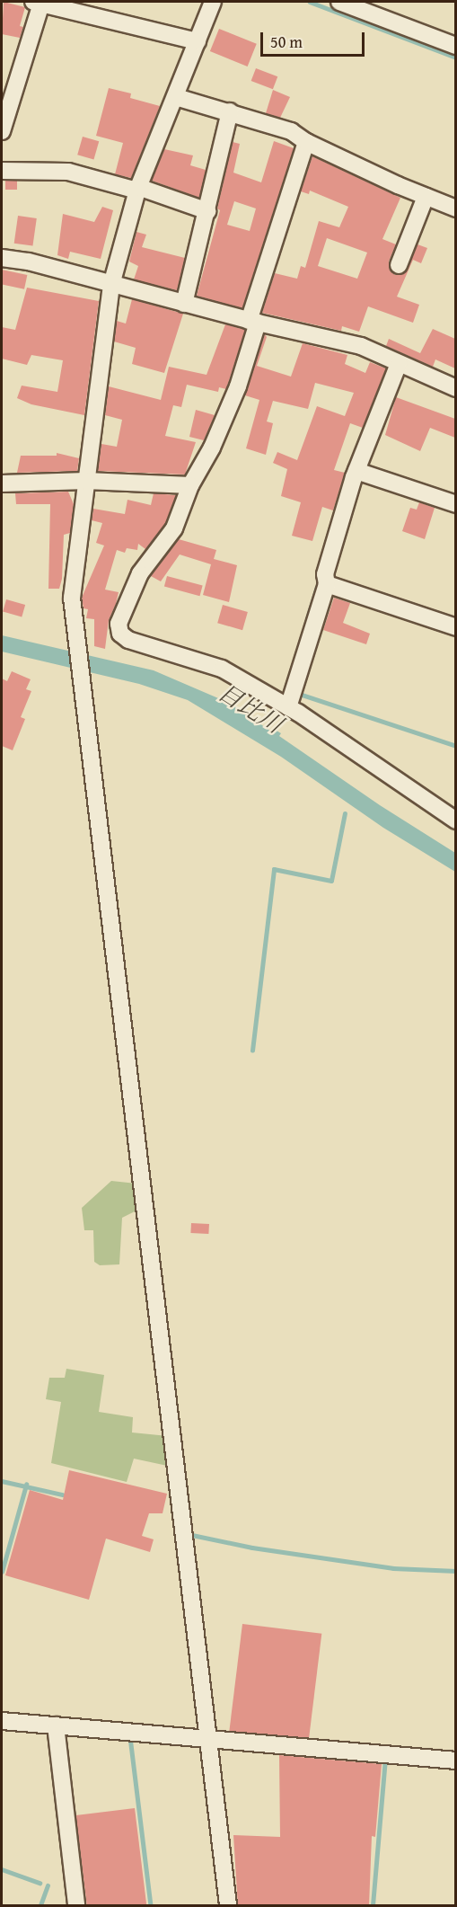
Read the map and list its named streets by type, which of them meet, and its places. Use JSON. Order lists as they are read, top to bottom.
{
  "water": ["目比川"],
  "scale_bar": "50 m"
}
